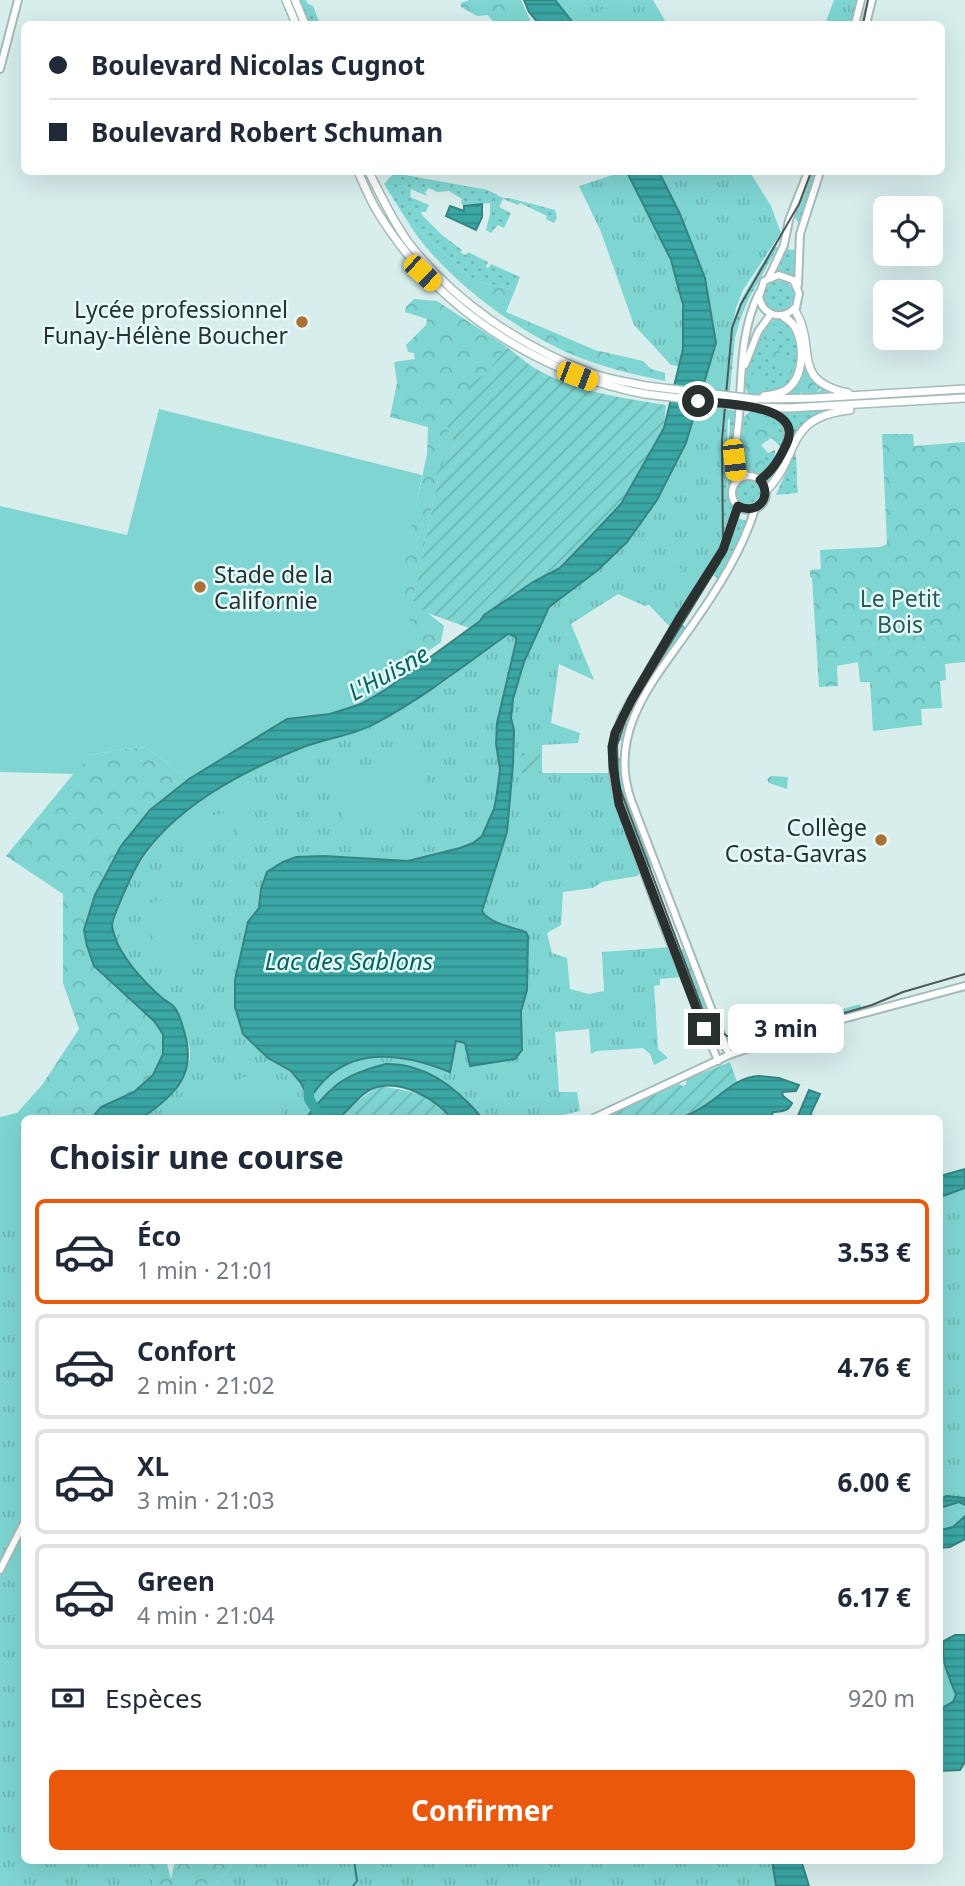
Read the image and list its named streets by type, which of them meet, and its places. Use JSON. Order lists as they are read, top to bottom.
{
  "water": ["L'Huisne", "Lac des Sablons"],
  "parks": ["Le Petit Bois"],
  "places": ["Lycée professionnel Funay-Hélène Boucher", "Stade de la Californie", "Collège Costa-Gavras"],
  "page": {
    "banner": ["Boulevard Nicolas Cugnot", "Boulevard Robert Schuman"],
    "bubble": "3 min",
    "heading": "Choisir une course",
    "list": [
      {
        "name": "Éco",
        "note": "1 min · 21:01",
        "value": "3.53 €"
      },
      {
        "name": "Confort",
        "note": "2 min · 21:02",
        "value": "4.76 €"
      },
      {
        "name": "XL",
        "note": "3 min · 21:03",
        "value": "6.00 €"
      },
      {
        "name": "Green",
        "note": "4 min · 21:04",
        "value": "6.17 €"
      }
    ],
    "pay": ["Espèces", "920 m"],
    "buttons": "Confirmer"
  }
}
